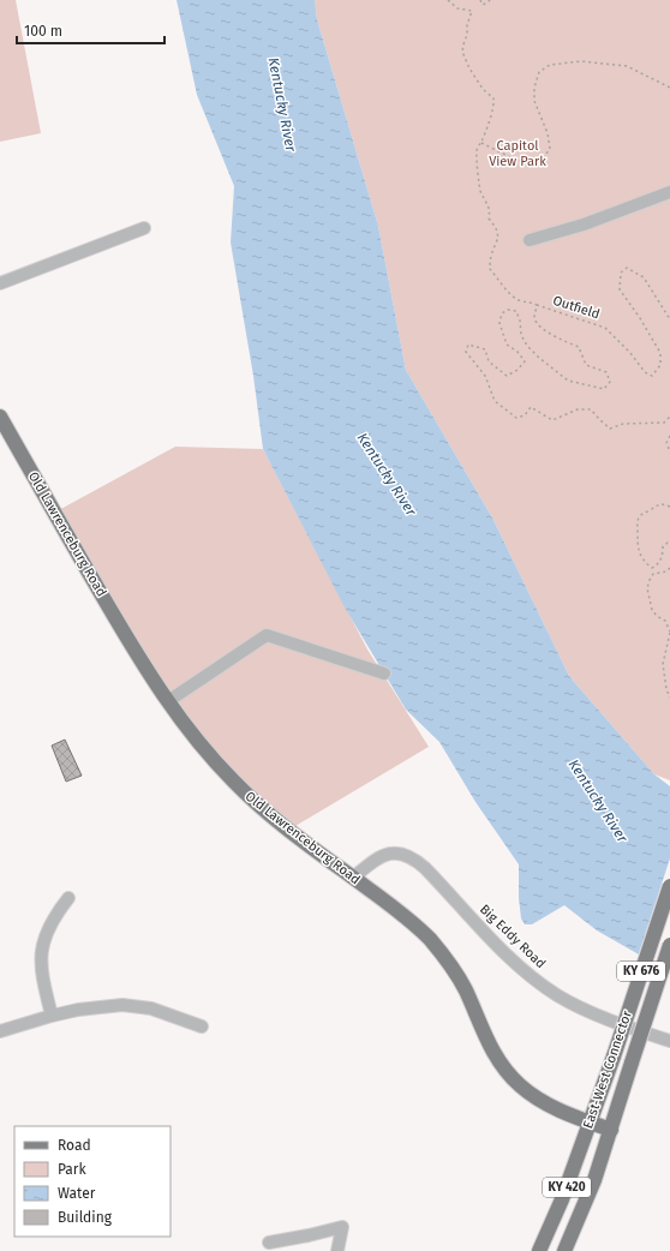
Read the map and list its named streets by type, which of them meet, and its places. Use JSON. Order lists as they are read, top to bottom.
{
  "streets": {
    "main road": [
      "Old Lawrenceburg Road",
      "KY 676",
      "East-West Connector",
      "KY 420"
    ],
    "street": ["Big Eddy Road"],
    "path": ["Outfield"]
  },
  "crossings": [
    ["Old Lawrenceburg Road", "Big Eddy Road"],
    ["Old Lawrenceburg Road", "East-West Connector"]
  ],
  "water": ["Kentucky River"],
  "parks": ["Capitol View Park"],
  "legend": [
    "Road",
    "Park",
    "Water",
    "Building"
  ],
  "scale_bar": "100 m"
}
